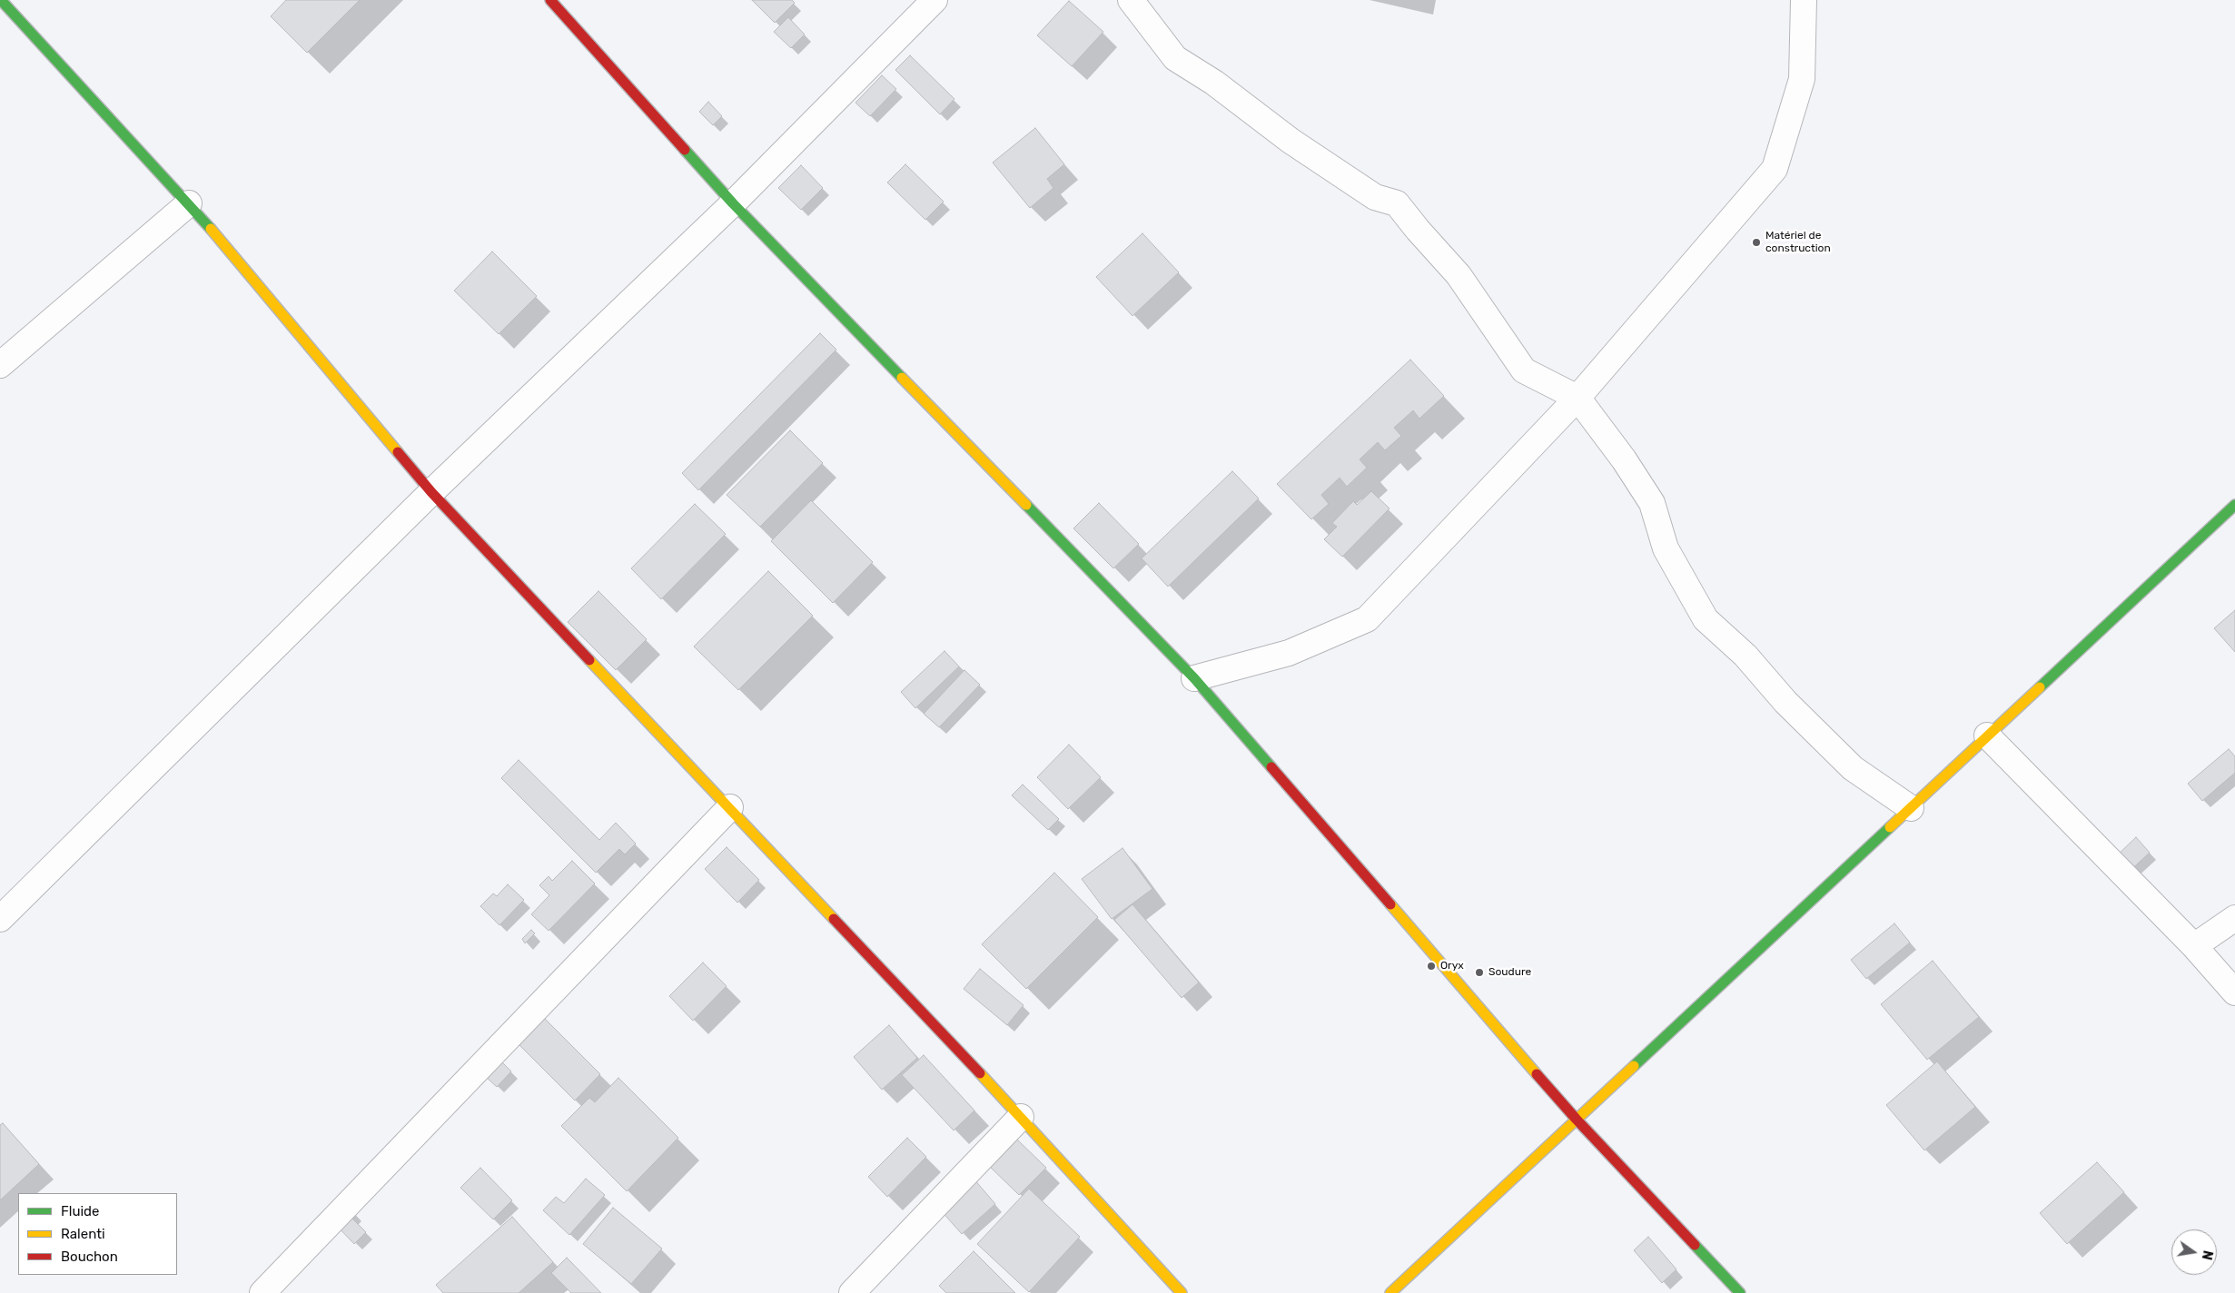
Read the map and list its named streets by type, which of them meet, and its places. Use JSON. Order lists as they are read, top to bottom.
{
  "places": ["Matériel de construction", "Oryx", "Soudure"],
  "legend": ["Fluide", "Ralenti", "Bouchon"],
  "north": "right"
}
